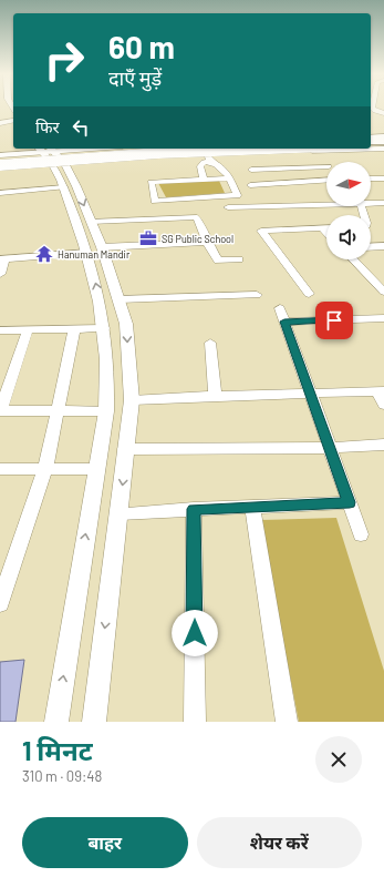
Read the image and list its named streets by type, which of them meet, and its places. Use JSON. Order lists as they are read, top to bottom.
{
  "places": {
    "office": ["SG Public School"],
    "temple": ["Hanuman Mandir"]
  },
  "north": "right",
  "page": {
    "turn": ["60 m", "दाएँ मुड़ें"],
    "then": "फिर",
    "heading": ["1 मिनट", "310 m · 09:48"],
    "buttons": ["बाहर", "शेयर करें"]
  }
}
